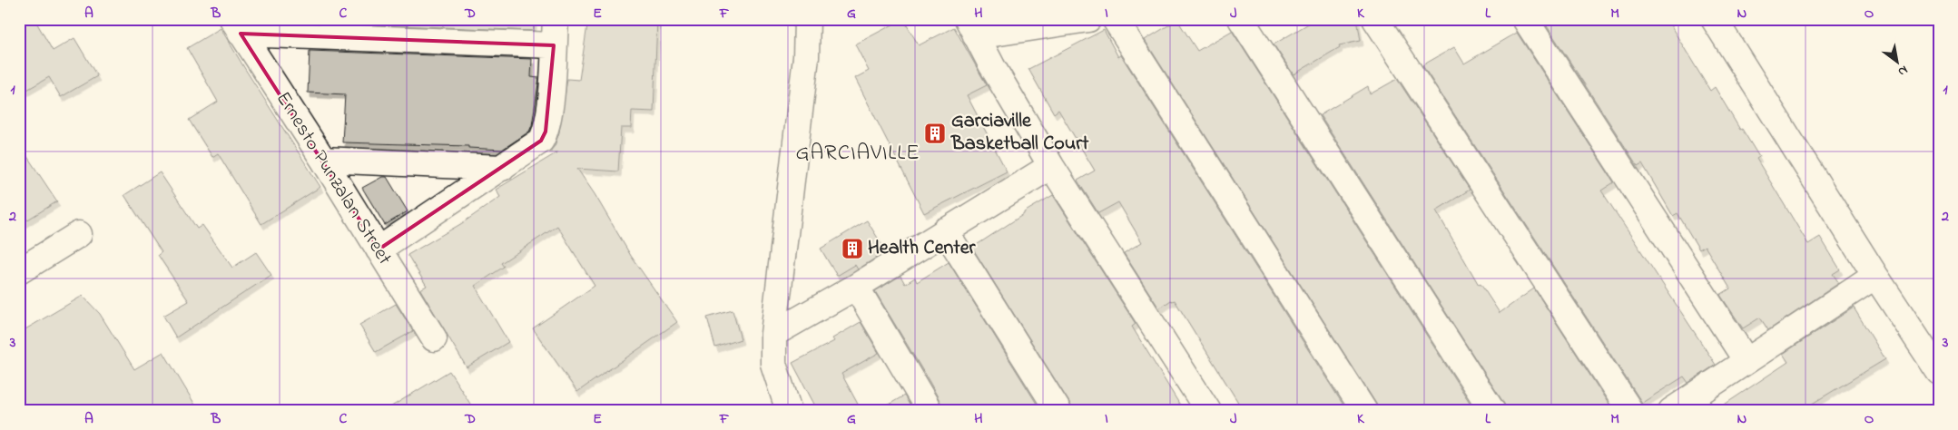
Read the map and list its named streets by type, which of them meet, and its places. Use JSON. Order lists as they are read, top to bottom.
{
  "streets": {
    "street": ["Ernesto Punzalan Street"]
  },
  "districts": ["GARCIAVILLE"],
  "places": {
    "building": ["Garciaville Basketball Court", "Health Center"]
  },
  "north": "bottom right",
  "grid": {
    "columns": [
      "A",
      "B",
      "C",
      "D",
      "E",
      "F",
      "G",
      "H",
      "I",
      "J",
      "K",
      "L",
      "M",
      "N",
      "O"
    ],
    "rows": ["1", "2", "3"]
  }
}
